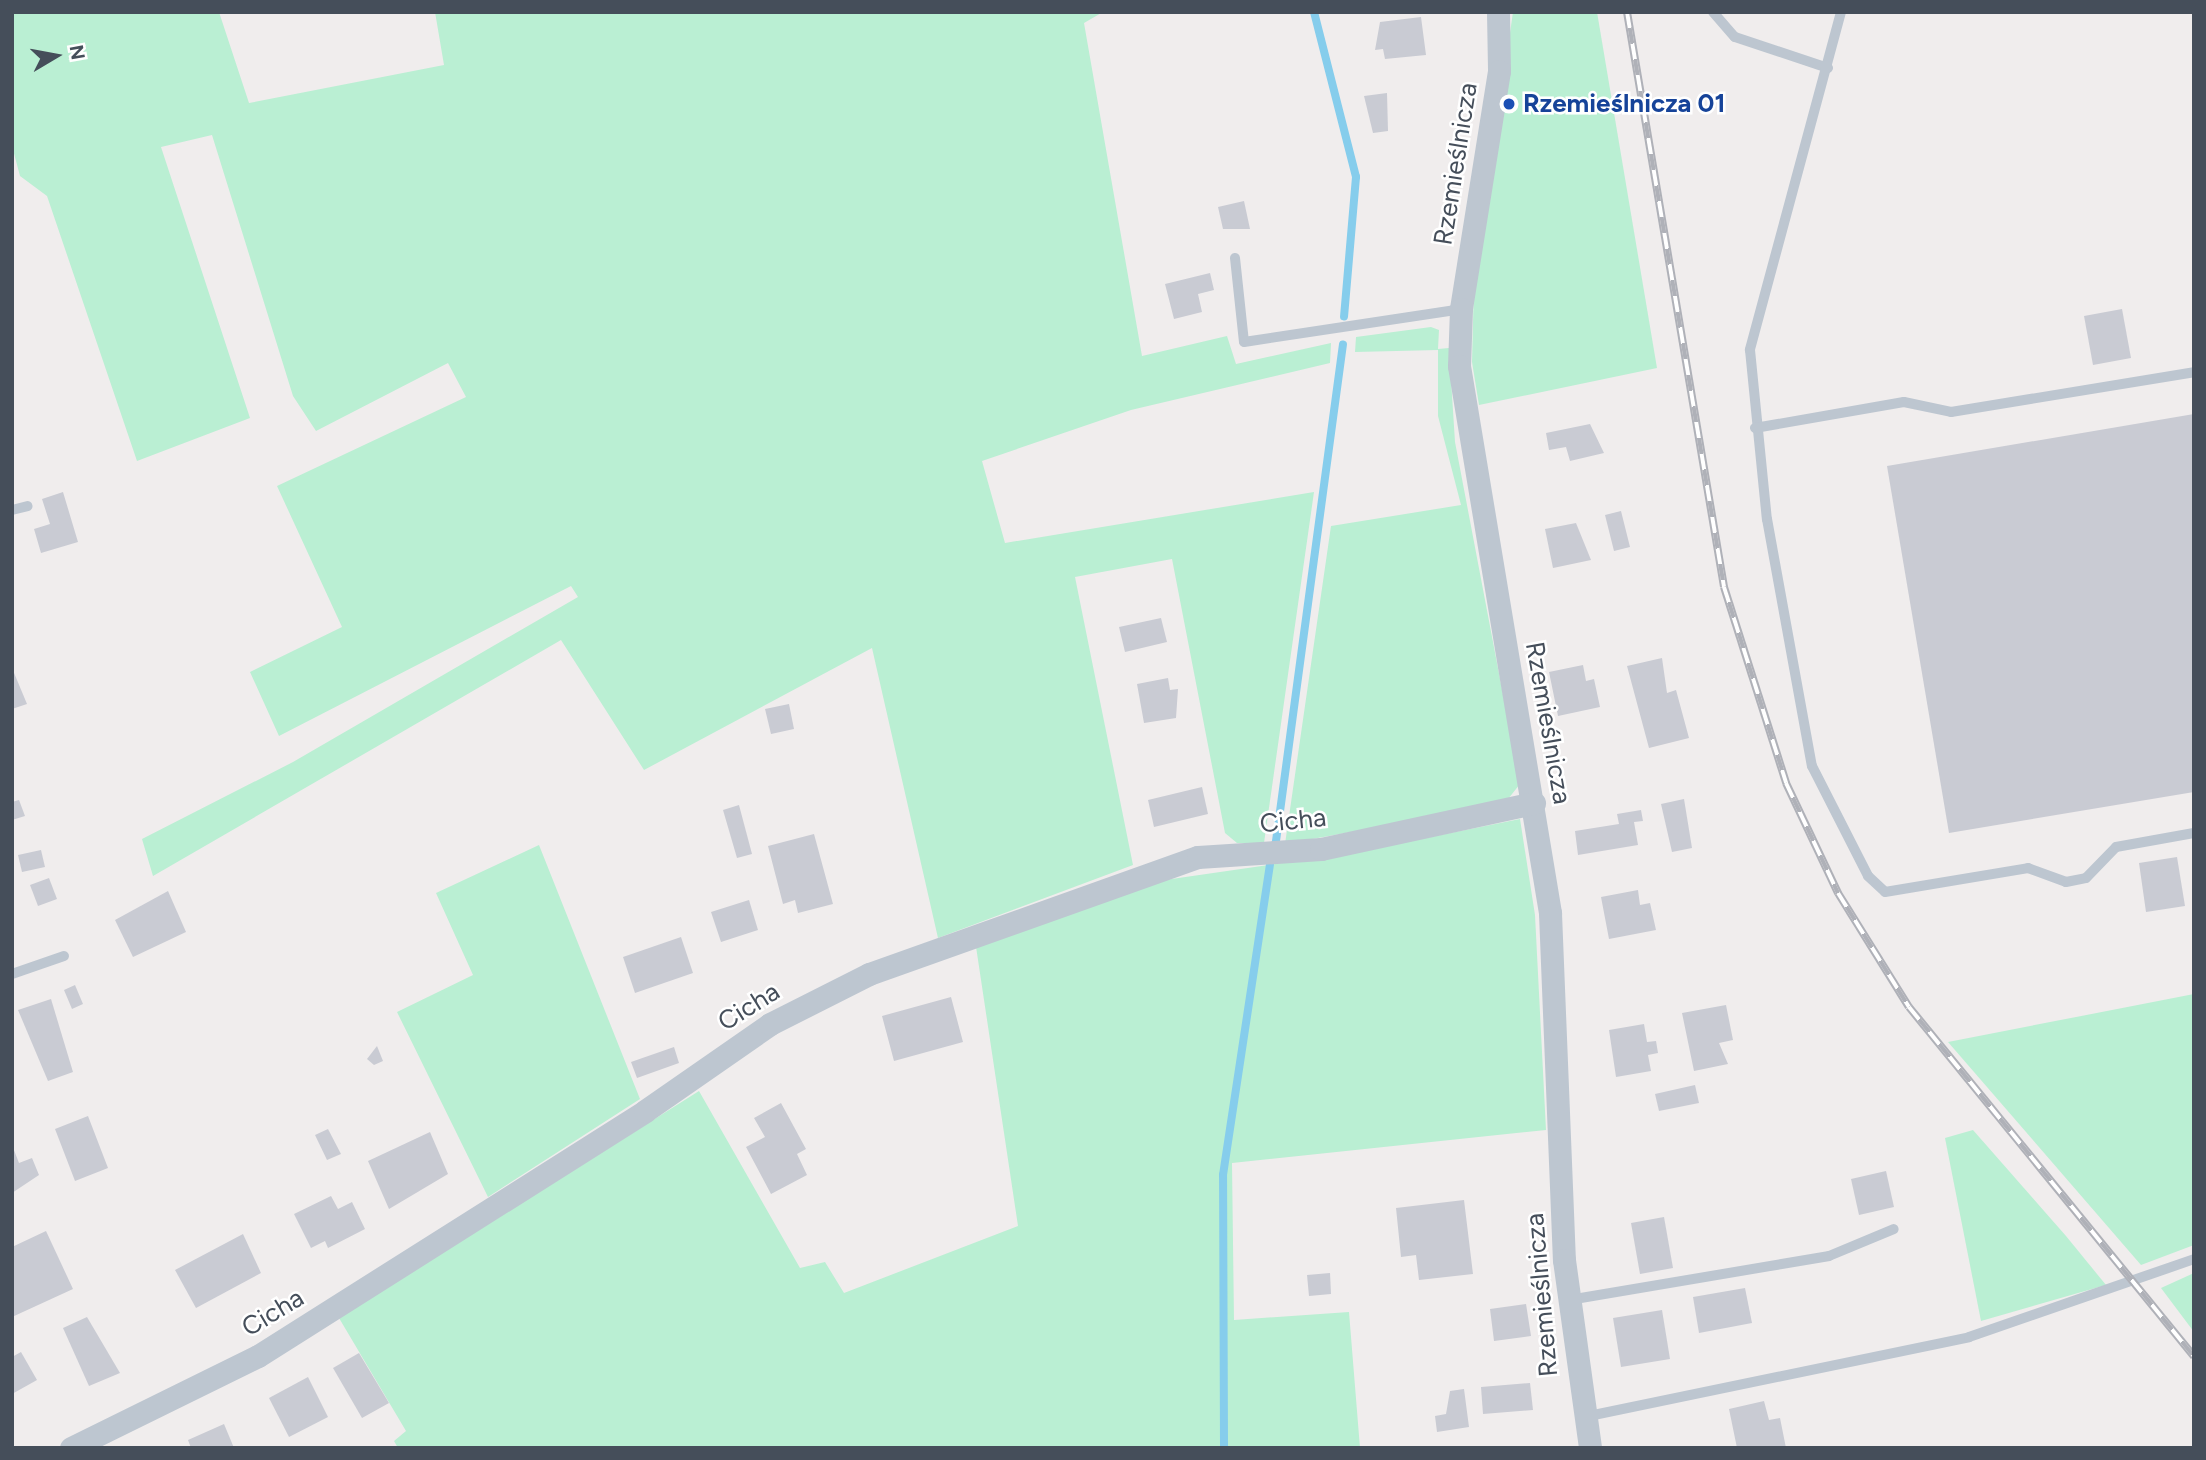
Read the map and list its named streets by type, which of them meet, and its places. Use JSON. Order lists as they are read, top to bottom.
{
  "streets": {
    "street": ["Rzemieślnicza", "Cicha"]
  },
  "crossings": [
    ["Rzemieślnicza", "Cicha"]
  ],
  "places": ["Rzemieślnicza 01"],
  "north": "right"
}
